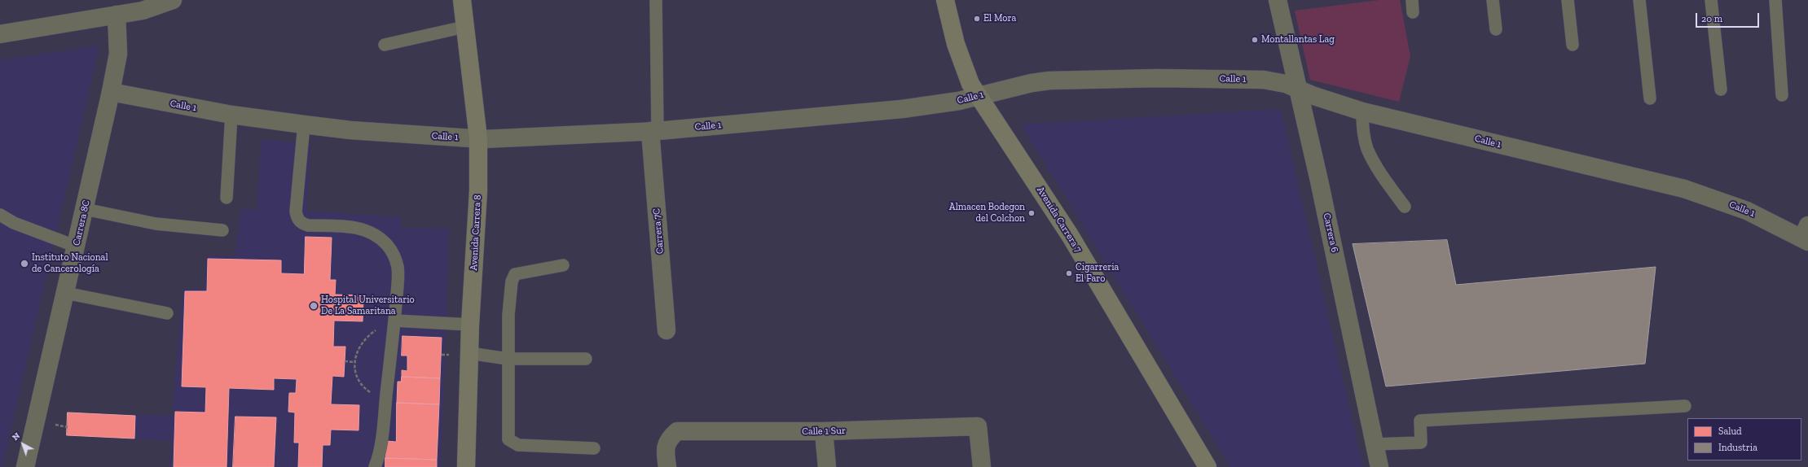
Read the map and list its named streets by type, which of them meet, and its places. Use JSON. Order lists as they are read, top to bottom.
{
  "streets": {
    "main road": ["Avenida Carrera 7", "Avenida Carrera 8"],
    "street": [
      "Calle 1",
      "Carrera 8C",
      "Carrera 7C",
      "Carrera 6",
      "Calle 1 Sur"
    ]
  },
  "crossings": [
    ["Calle 1", "Avenida Carrera 7"],
    ["Calle 1", "Carrera 8C"],
    ["Calle 1", "Carrera 7C"],
    ["Calle 1", "Avenida Carrera 8"],
    ["Calle 1", "Carrera 6"]
  ],
  "places": [
    "El Mora",
    "Montallantas Lag",
    "Almacen Bodegon del Colchon",
    "Instituto Nacional de Cancerología",
    "Cigarreria El Faro",
    "Hospital Universitario De La Samaritana"
  ],
  "legend": ["Salud", "Industria"],
  "scale_bar": "20 m",
  "north": "top left"
}
